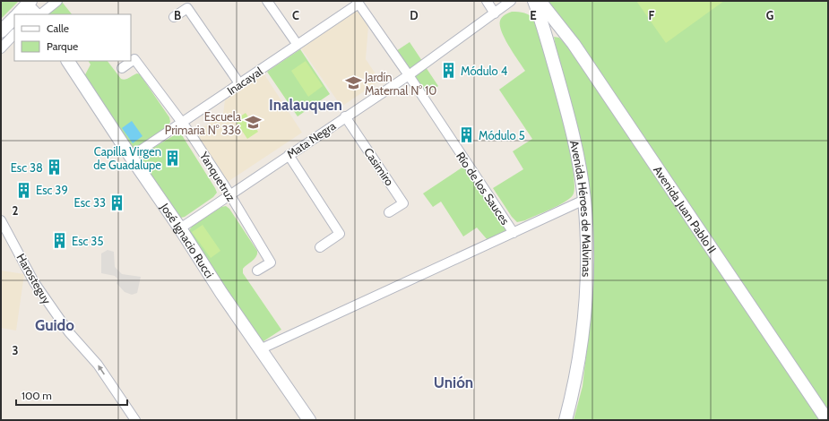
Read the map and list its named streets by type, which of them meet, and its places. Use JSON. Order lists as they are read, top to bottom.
{
  "streets": {
    "main road": ["Avenida Héroes de Malvinas", "Avenida Juan Pablo II", "José Ignacio Rucci"],
    "street": [
      "Inacayal",
      "Mata Negra",
      "Casimiro",
      "Yanquetruz",
      "Río de los Sauces",
      "Harosteguy"
    ]
  },
  "crossings": [
    ["Inacayal", "Yanquetruz"],
    ["Inacayal", "Río de los Sauces"],
    ["Inacayal", "José Ignacio Rucci"],
    ["Mata Negra", "Casimiro"],
    ["Mata Negra", "Yanquetruz"],
    ["Mata Negra", "Río de los Sauces"],
    ["Mata Negra", "José Ignacio Rucci"]
  ],
  "one_way": ["Harosteguy"],
  "districts": ["Inalauquen", "Guido", "Unión"],
  "places": {
    "building": [
      "Módulo 4",
      "Módulo 5",
      "Capilla Virgen de Guadalupe",
      "Esc 38",
      "Esc 39",
      "Esc 33",
      "Esc 35"
    ],
    "school or university": ["Jardín Maternal N° 10", "Escuela Primaria N° 336"]
  },
  "legend": ["Calle", "Parque"],
  "scale_bar": "100 m",
  "grid": {
    "columns": [
      "B",
      "C",
      "D",
      "E",
      "F",
      "G"
    ],
    "rows": ["2", "3"]
  }
}
